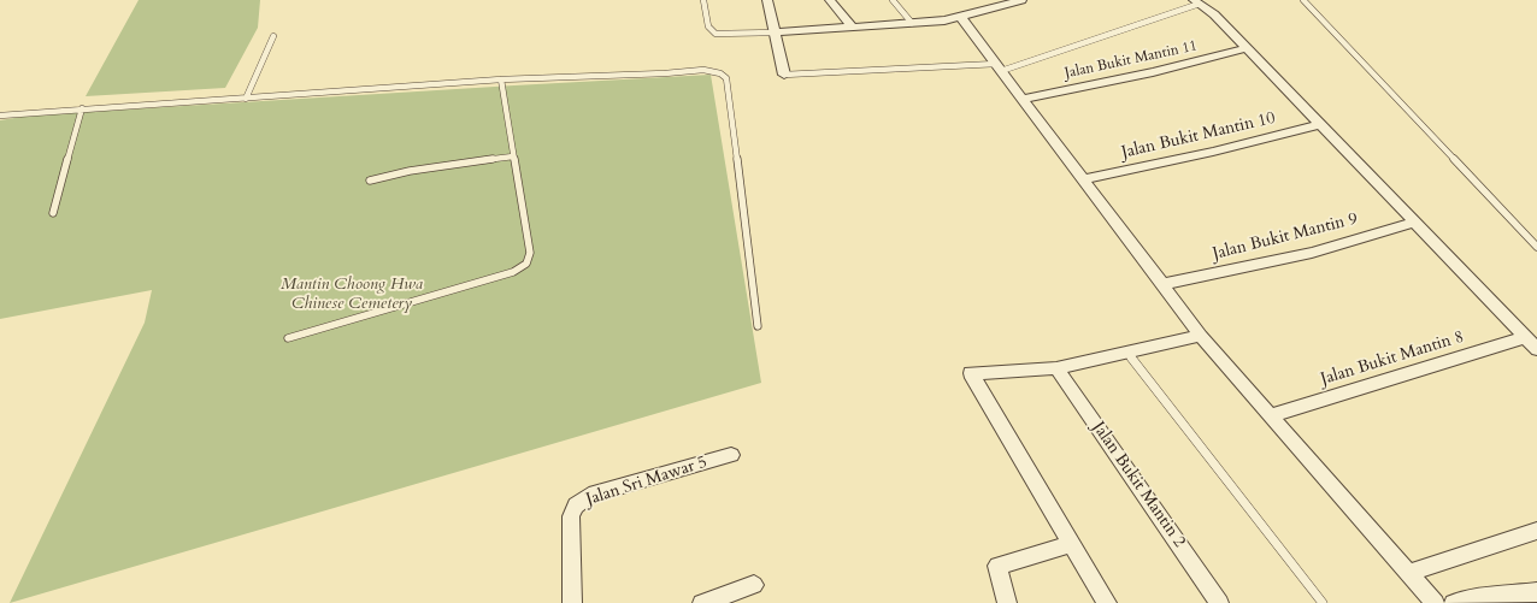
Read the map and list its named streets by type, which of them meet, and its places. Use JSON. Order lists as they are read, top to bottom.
{
  "streets": {
    "street": [
      "Jalan Bukit Mantin 11",
      "Jalan Bukit Mantin 10",
      "Jalan Bukit Mantin 9",
      "Jalan Bukit Mantin 8",
      "Jalan Sri Mawar 5",
      "Jalan Bukit Mantin 2"
    ]
  },
  "parks": ["Mantin Choong Hwa Chinese Cemetery"]
}
